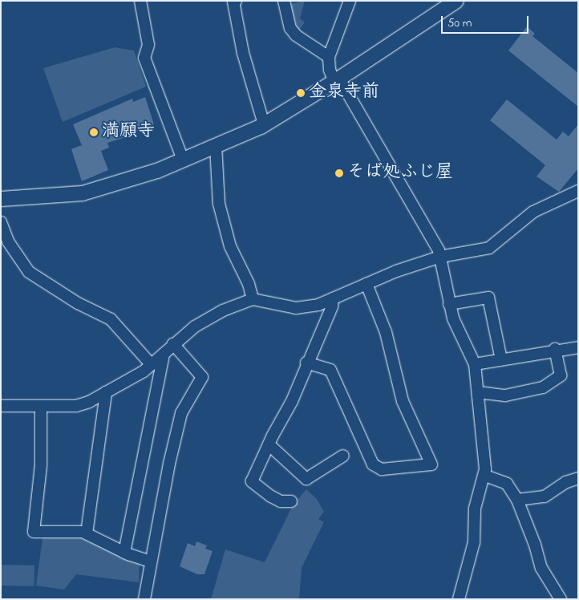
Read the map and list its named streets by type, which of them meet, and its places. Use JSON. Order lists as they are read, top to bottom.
{
  "places": ["金泉寺前", "満願寺", "そば処ふじ屋"],
  "scale_bar": "50 m"
}
